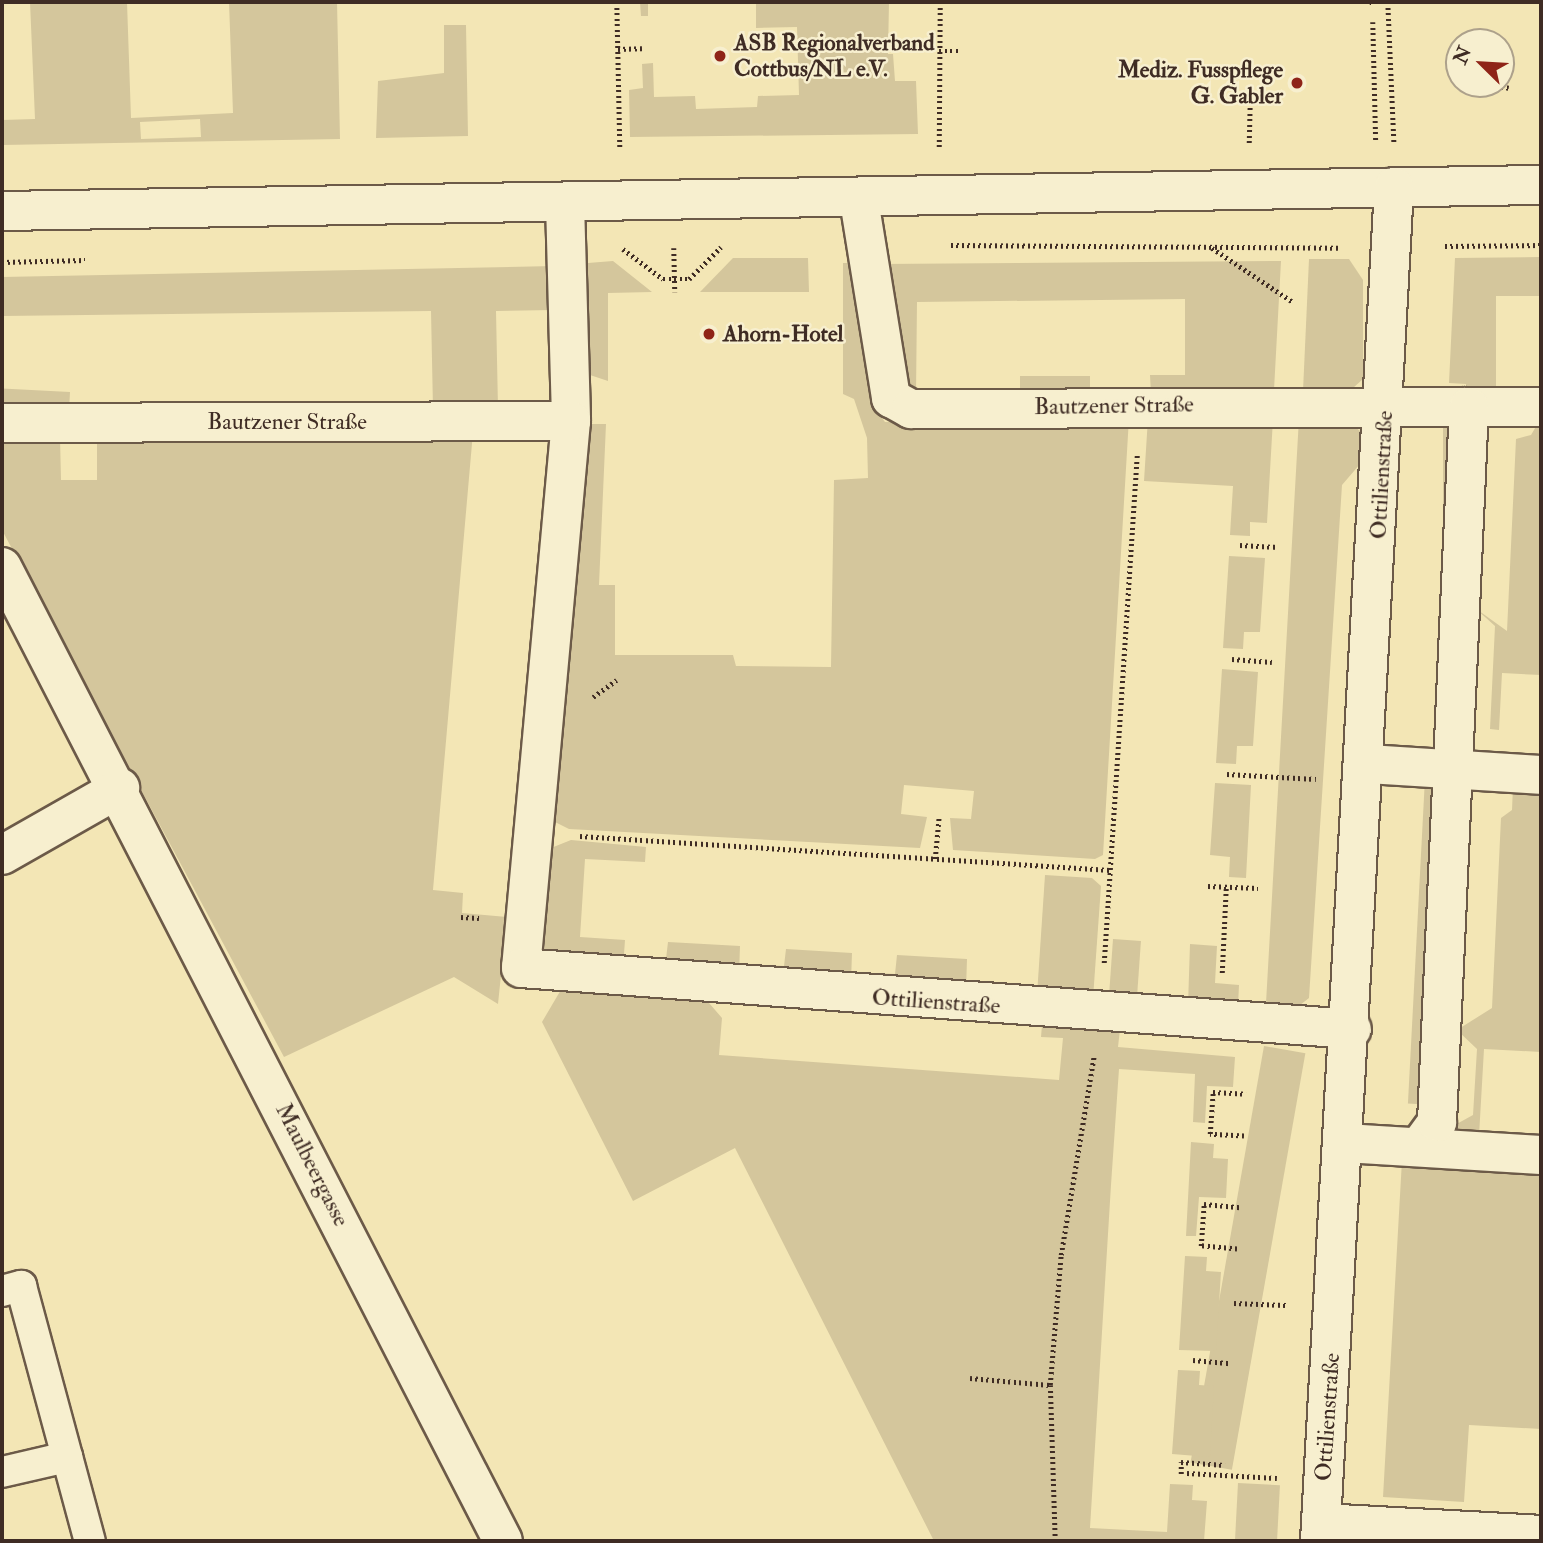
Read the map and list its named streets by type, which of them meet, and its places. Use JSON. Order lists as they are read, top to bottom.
{
  "streets": {
    "street": ["Bautzener Straße", "Ottilienstraße", "Maulbeergasse"]
  },
  "crossings": [
    ["Bautzener Straße", "Ottilienstraße"]
  ],
  "places": ["ASB Regionalverband Cottbus/NL e.V.", "Mediz. Fusspflege G. Gabler", "Ahorn-Hotel"],
  "north": "top left"
}
